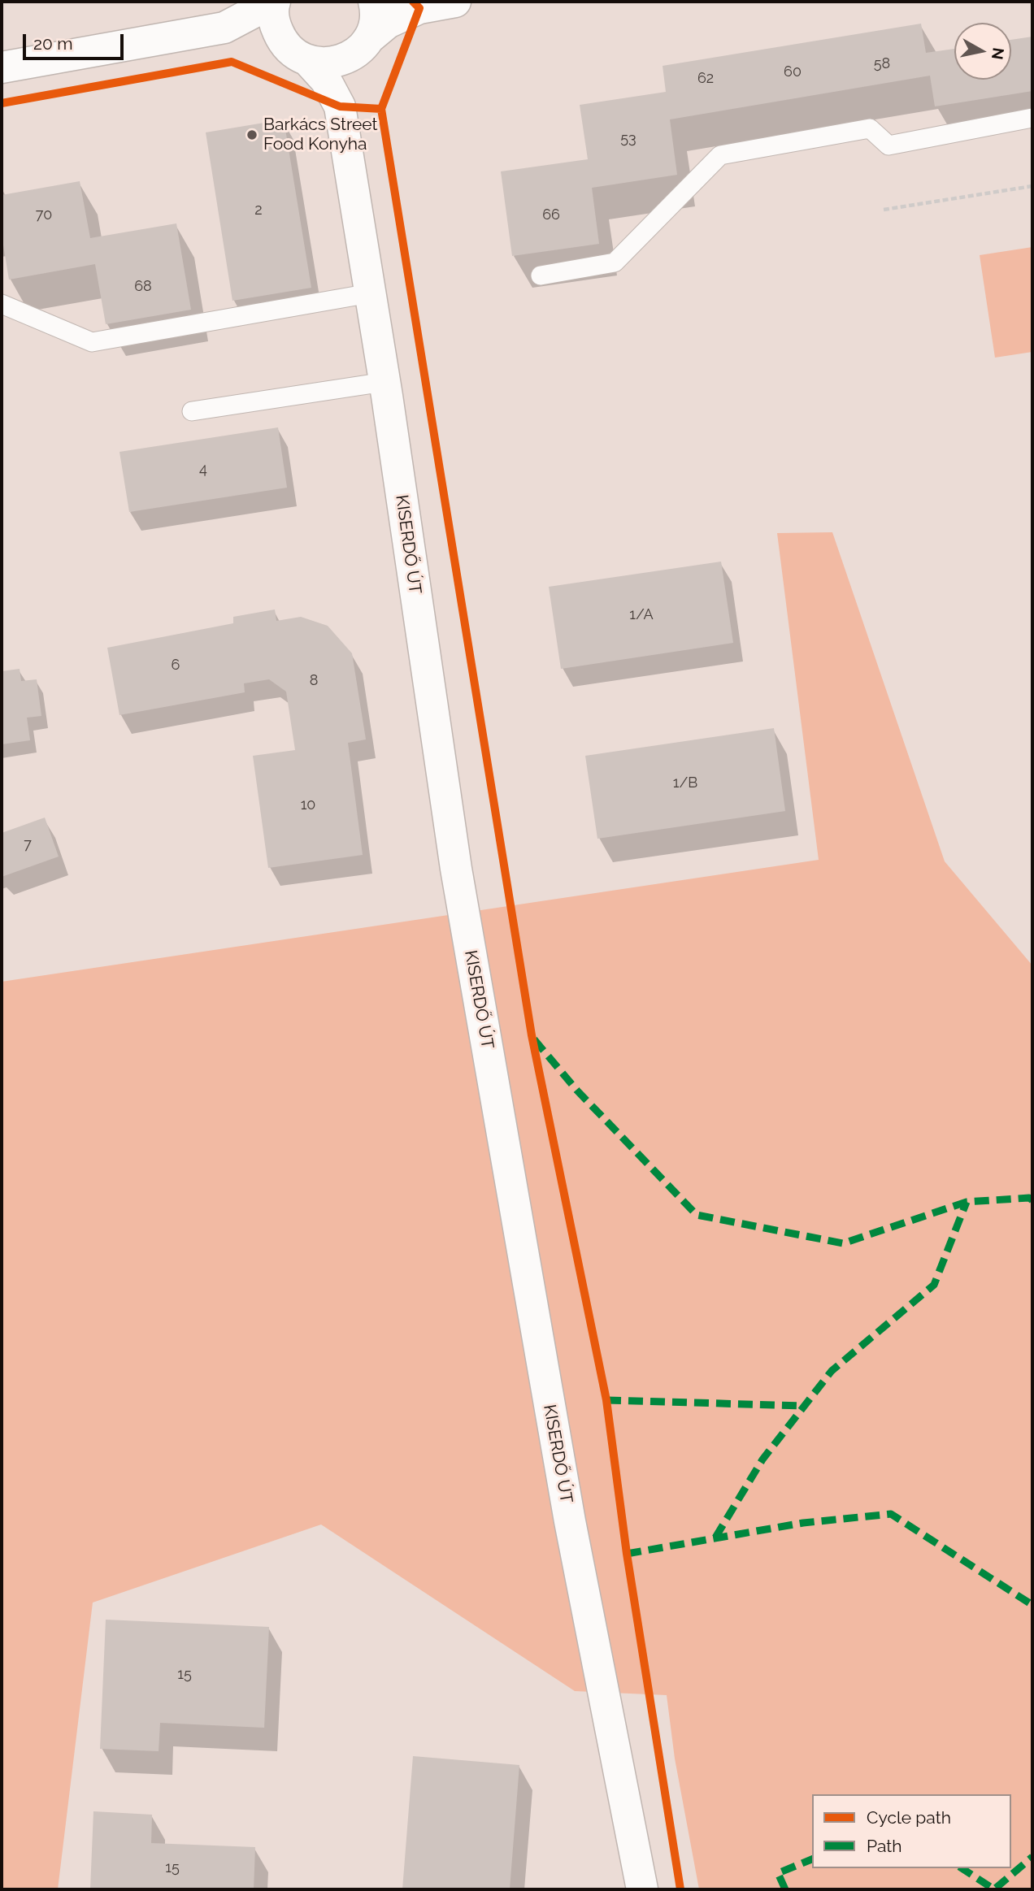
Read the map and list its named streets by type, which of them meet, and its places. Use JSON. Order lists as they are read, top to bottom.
{
  "streets": {
    "street": ["KISERDŐ ÚT"]
  },
  "places": ["Barkács Street Food Konyha"],
  "house_numbers": [
    "58",
    "60",
    "62",
    "53",
    "2",
    "70",
    "66",
    "68",
    "4",
    "1/A",
    "6",
    "8",
    "1/B",
    "10",
    "7",
    "15",
    "15"
  ],
  "legend": ["Cycle path", "Path"],
  "scale_bar": "20 m",
  "north": "right"
}
